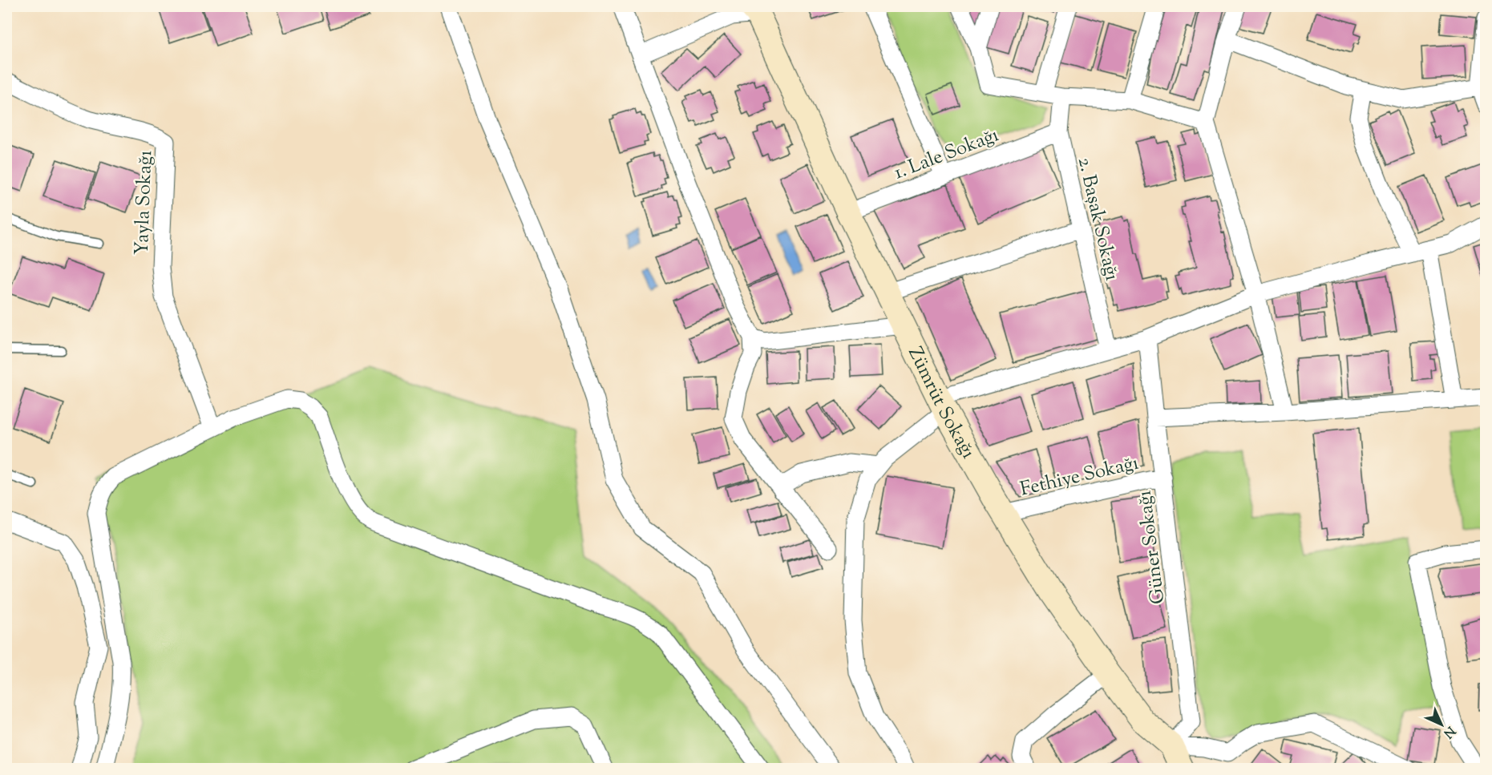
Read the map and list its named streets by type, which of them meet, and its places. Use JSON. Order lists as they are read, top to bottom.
{
  "streets": {
    "street": [
      "1. Lale Sokağı",
      "Yayla Sokağı",
      "2. Başak Sokağı",
      "Zümrüt Sokağı",
      "Fethiye Sokağı",
      "Güner Sokağı"
    ]
  },
  "crossings": [
    ["1. Lale Sokağı", "2. Başak Sokağı"],
    ["1. Lale Sokağı", "Zümrüt Sokağı"],
    ["Zümrüt Sokağı", "Fethiye Sokağı"],
    ["Fethiye Sokağı", "Güner Sokağı"]
  ],
  "north": "bottom right"
}
